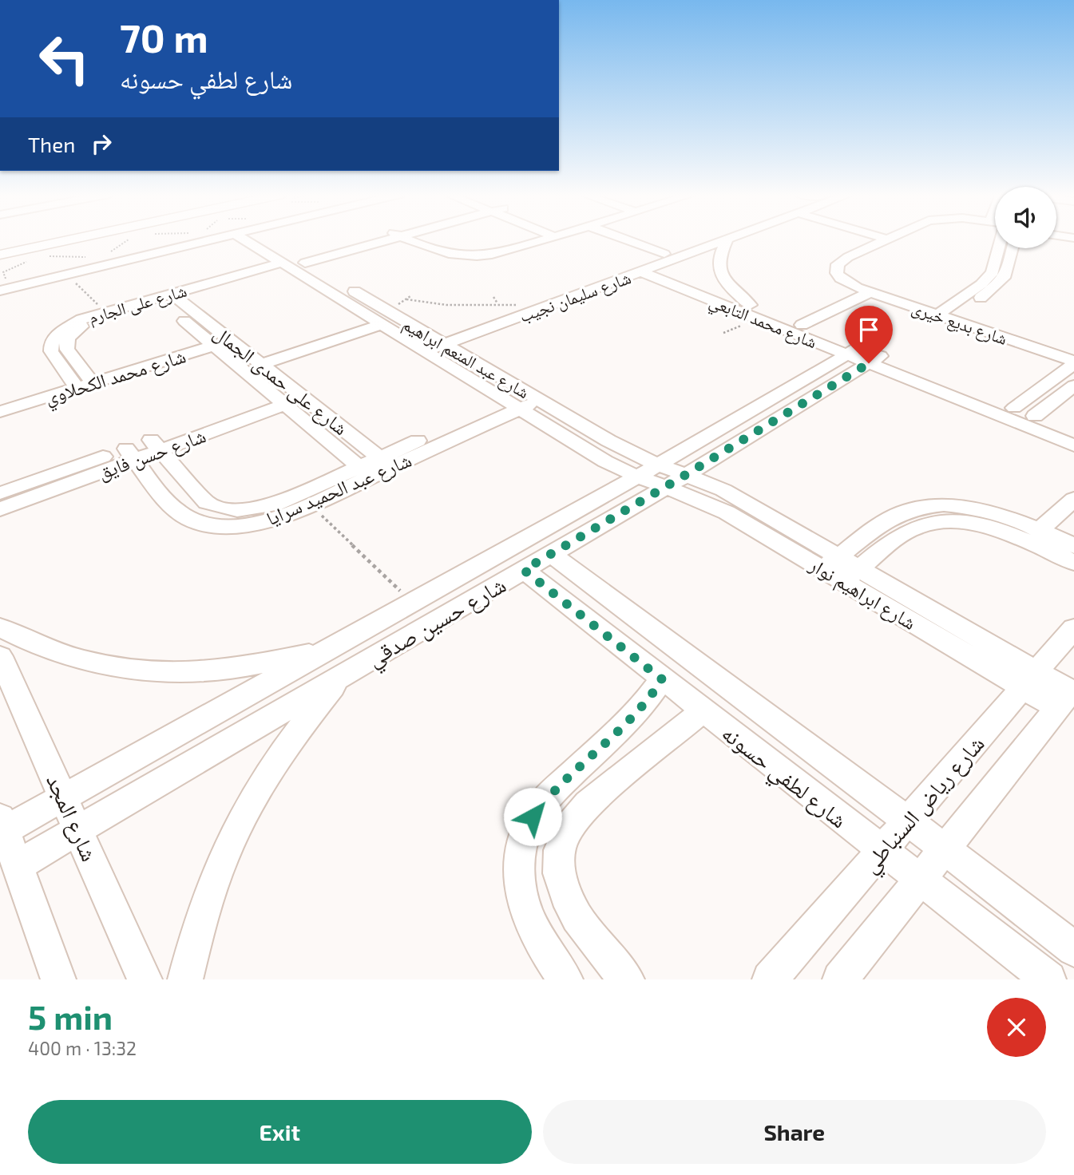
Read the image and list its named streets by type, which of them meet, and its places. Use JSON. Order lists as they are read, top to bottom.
{
  "streets": {
    "street": [
      "شارع سليمان نجيب",
      "شارع على الجارم",
      "شارع محمد التابعي",
      "شارع بديع خيرى",
      "شارع عبد المنعم ابراهيم",
      "شارع محمد الكحلاوي",
      "شارع على حمدى الجمال",
      "شارع حسن فايق",
      "شارع عبد الحميد سرايا",
      "شارع ابراهيم نوار",
      "شارع حسين صدقي",
      "شارع لطفي حسونه",
      "شارع رياض السنباطي",
      "شارع المجد"
    ]
  },
  "crossings": [
    ["شارع سليمان نجيب", "شارع محمد التابعي"],
    ["شارع سليمان نجيب", "شارع عبد المنعم ابراهيم"],
    ["شارع على الجارم", "شارع عبد المنعم ابراهيم"],
    ["شارع على الجارم", "شارع محمد الكحلاوي"],
    ["شارع على الجارم", "شارع على حمدى الجمال"],
    ["شارع محمد التابعي", "شارع حسين صدقي"],
    ["شارع عبد المنعم ابراهيم", "شارع عبد الحميد سرايا"],
    ["شارع عبد المنعم ابراهيم", "شارع ابراهيم نوار"],
    ["شارع عبد المنعم ابراهيم", "شارع حسين صدقي"],
    ["شارع محمد الكحلاوي", "شارع على حمدى الجمال"],
    ["شارع على حمدى الجمال", "شارع حسن فايق"],
    ["شارع على حمدى الجمال", "شارع عبد الحميد سرايا"],
    ["شارع حسن فايق", "شارع عبد الحميد سرايا"],
    ["شارع ابراهيم نوار", "شارع حسين صدقي"],
    ["شارع ابراهيم نوار", "شارع رياض السنباطي"],
    ["شارع حسين صدقي", "شارع لطفي حسونه"],
    ["شارع حسين صدقي", "شارع المجد"],
    ["شارع لطفي حسونه", "شارع رياض السنباطي"]
  ],
  "page": {
    "turn": ["70 m", "شارع لطفي حسونه"],
    "then": "Then",
    "heading": ["5 min", "400 m · 13:32"],
    "buttons": ["Exit", "Share"]
  }
}
